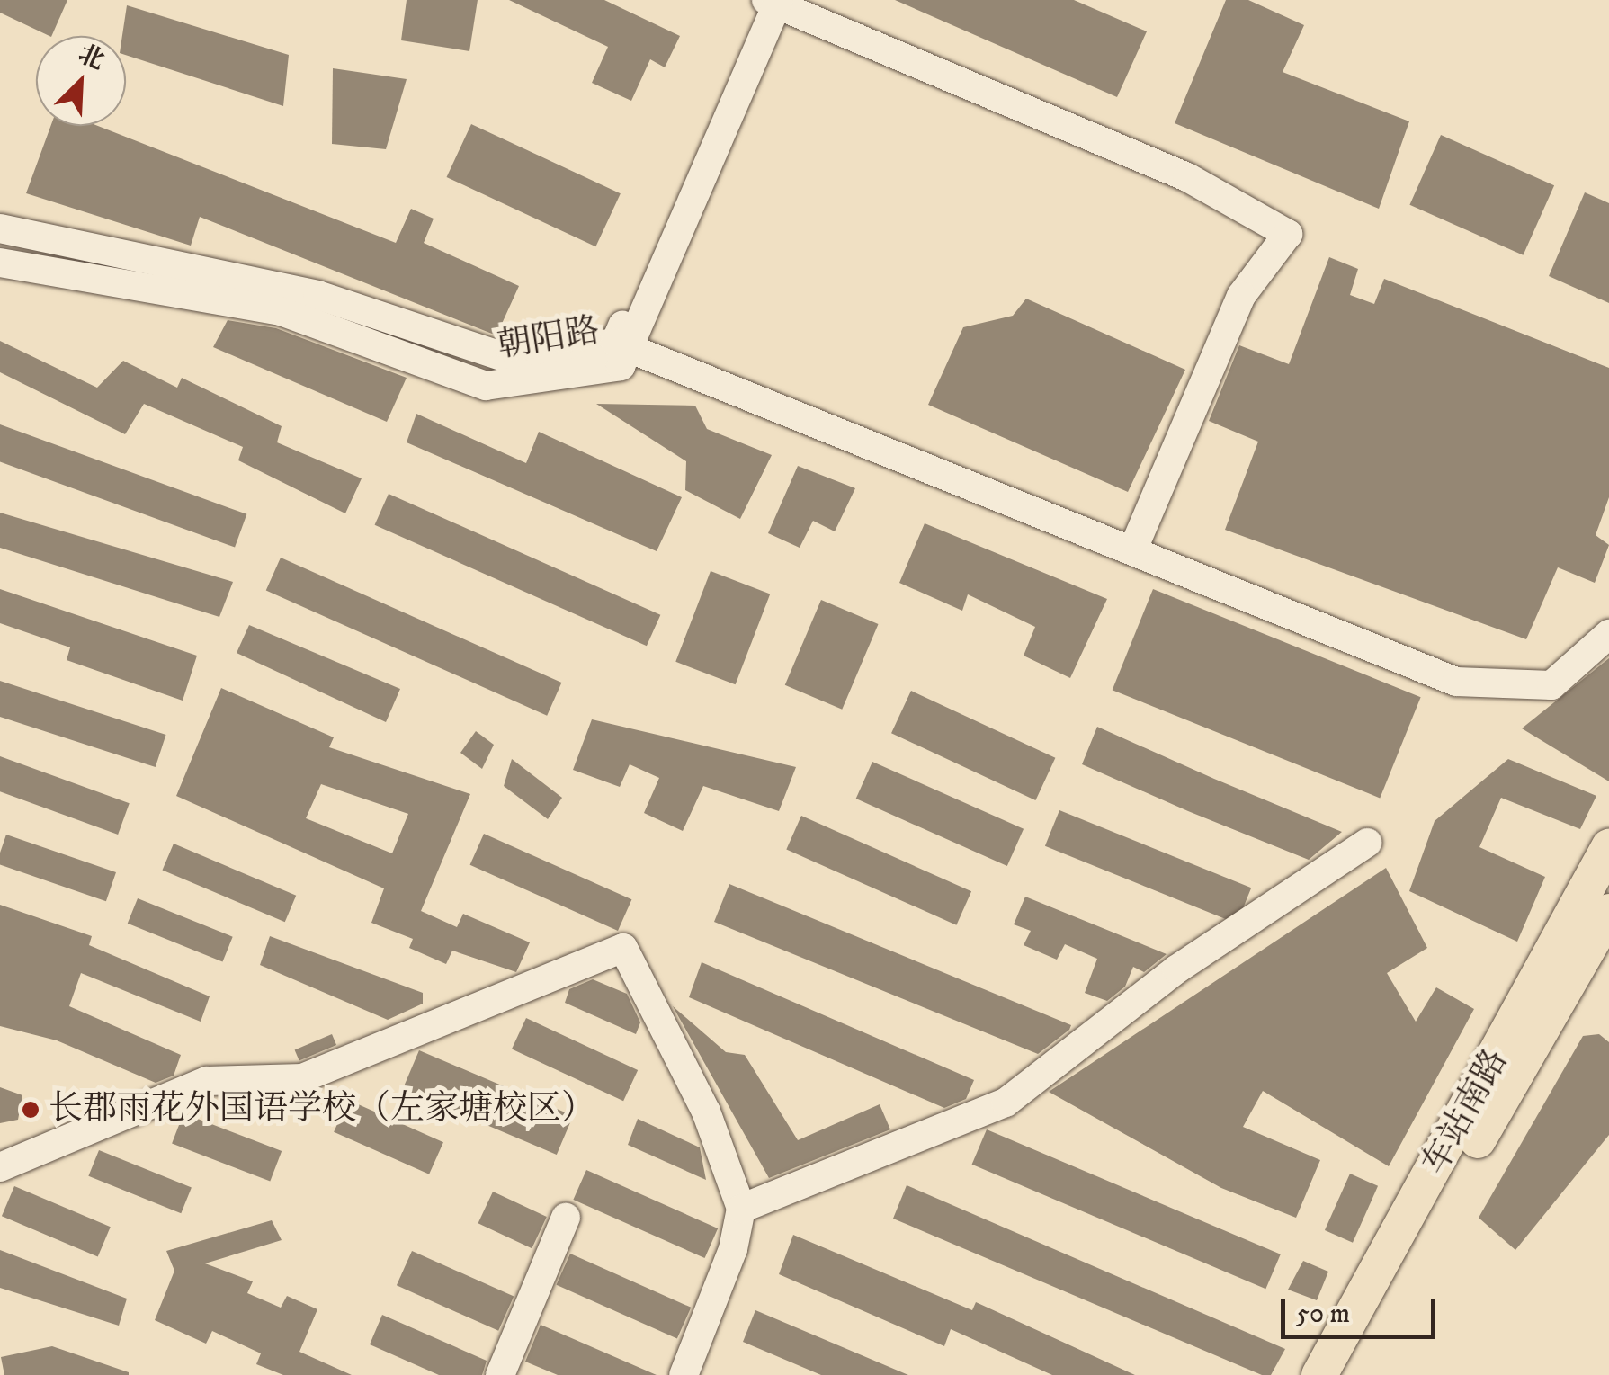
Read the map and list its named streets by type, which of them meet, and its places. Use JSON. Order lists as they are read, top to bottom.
{
  "streets": {
    "main road": ["车站南路"],
    "street": ["朝阳路"]
  },
  "places": ["长郡雨花外国语学校（左家塘校区）"],
  "scale_bar": "50 m",
  "north": "top right"
}
